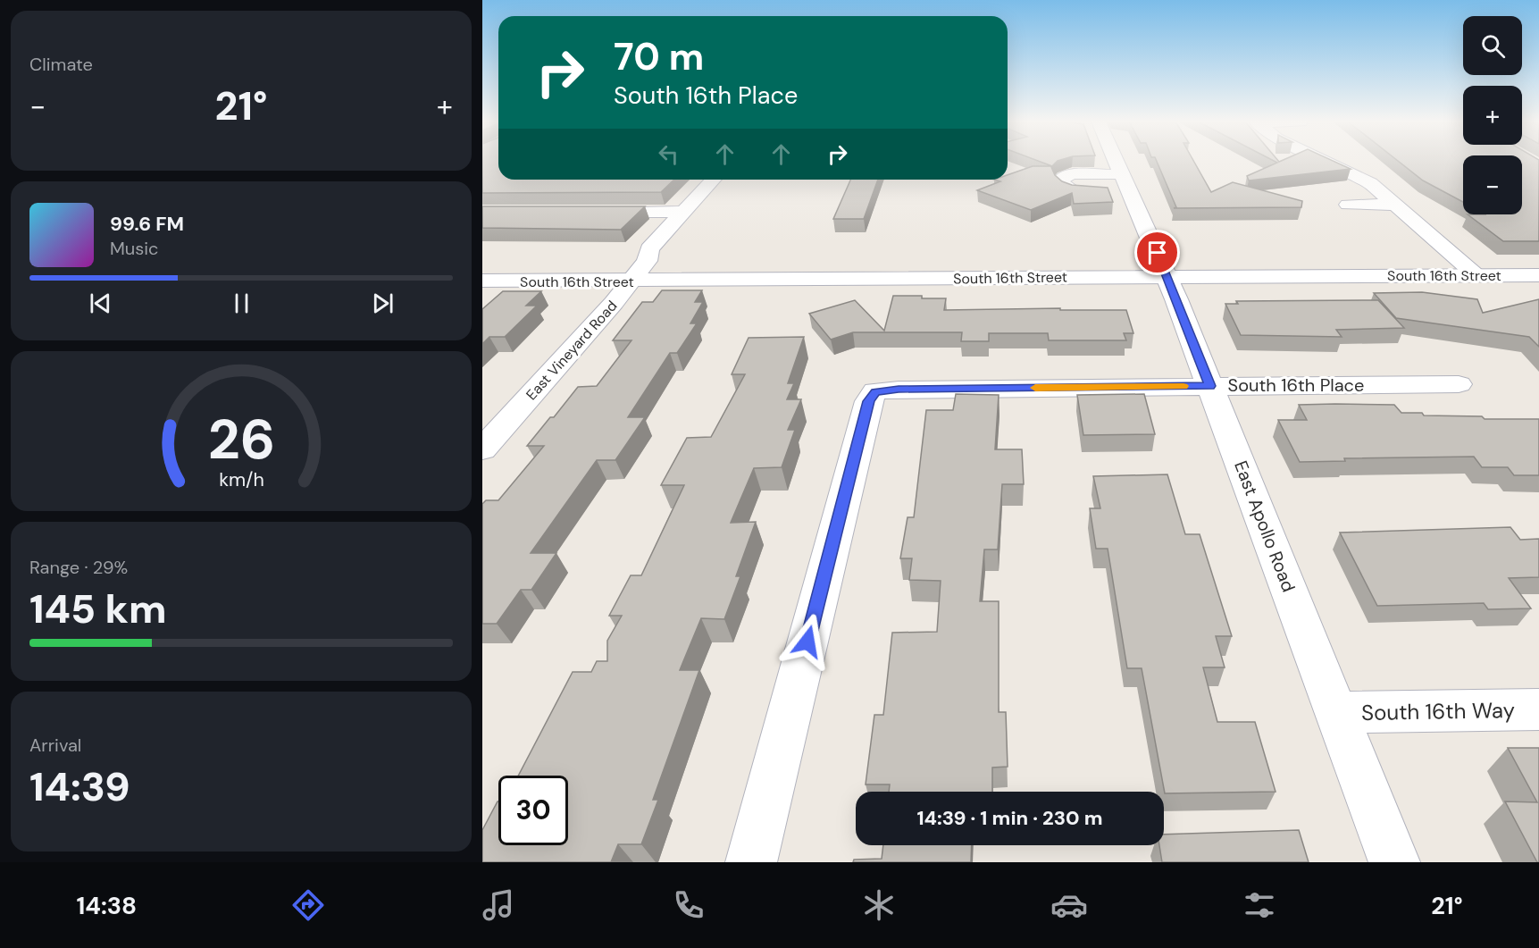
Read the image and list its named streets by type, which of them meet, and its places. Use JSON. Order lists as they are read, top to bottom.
{
  "streets": {
    "street": [
      "South 16th Street",
      "East Vineyard Road",
      "South 16th Place",
      "East Apollo Road",
      "South 16th Way"
    ]
  },
  "crossings": [
    ["South 16th Street", "East Vineyard Road"],
    ["South 16th Street", "East Apollo Road"],
    ["South 16th Place", "East Apollo Road"],
    ["East Apollo Road", "South 16th Way"]
  ],
  "page": {
    "tile": [
      "Climate",
      ["Range · 29%", "145 km"],
      ["Arrival", "14:39"]
    ],
    "map_buttons": ["+", "−"],
    "turn": ["70 m", "South 16th Place"],
    "heat": ["−", "21°", "+"],
    "song": ["99.6 FM", "Music"],
    "limit": "30",
    "trip": "14:39 · 1 min · 230 m",
    "tabs": ["14:38", "21°"],
    "gauge": ["26", "km/h"]
  }
}
